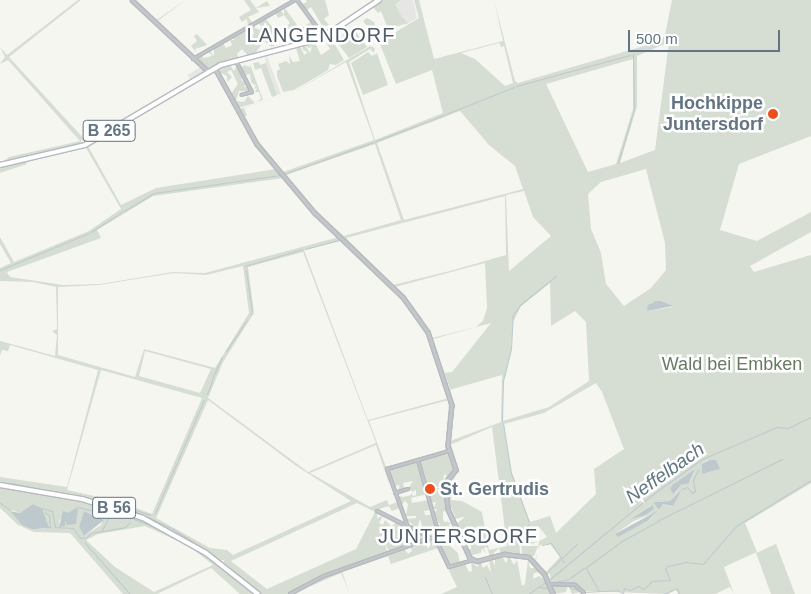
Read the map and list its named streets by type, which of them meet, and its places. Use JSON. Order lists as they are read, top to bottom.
{
  "streets": {
    "main road": ["B 265", "B 56"]
  },
  "districts": ["LANGENDORF", "JUNTERSDORF"],
  "water": ["Neffelbach"],
  "parks": ["Wald bei Embken"],
  "places": ["Hochkippe Juntersdorf", "St. Gertrudis"],
  "scale_bar": "500 m"
}
